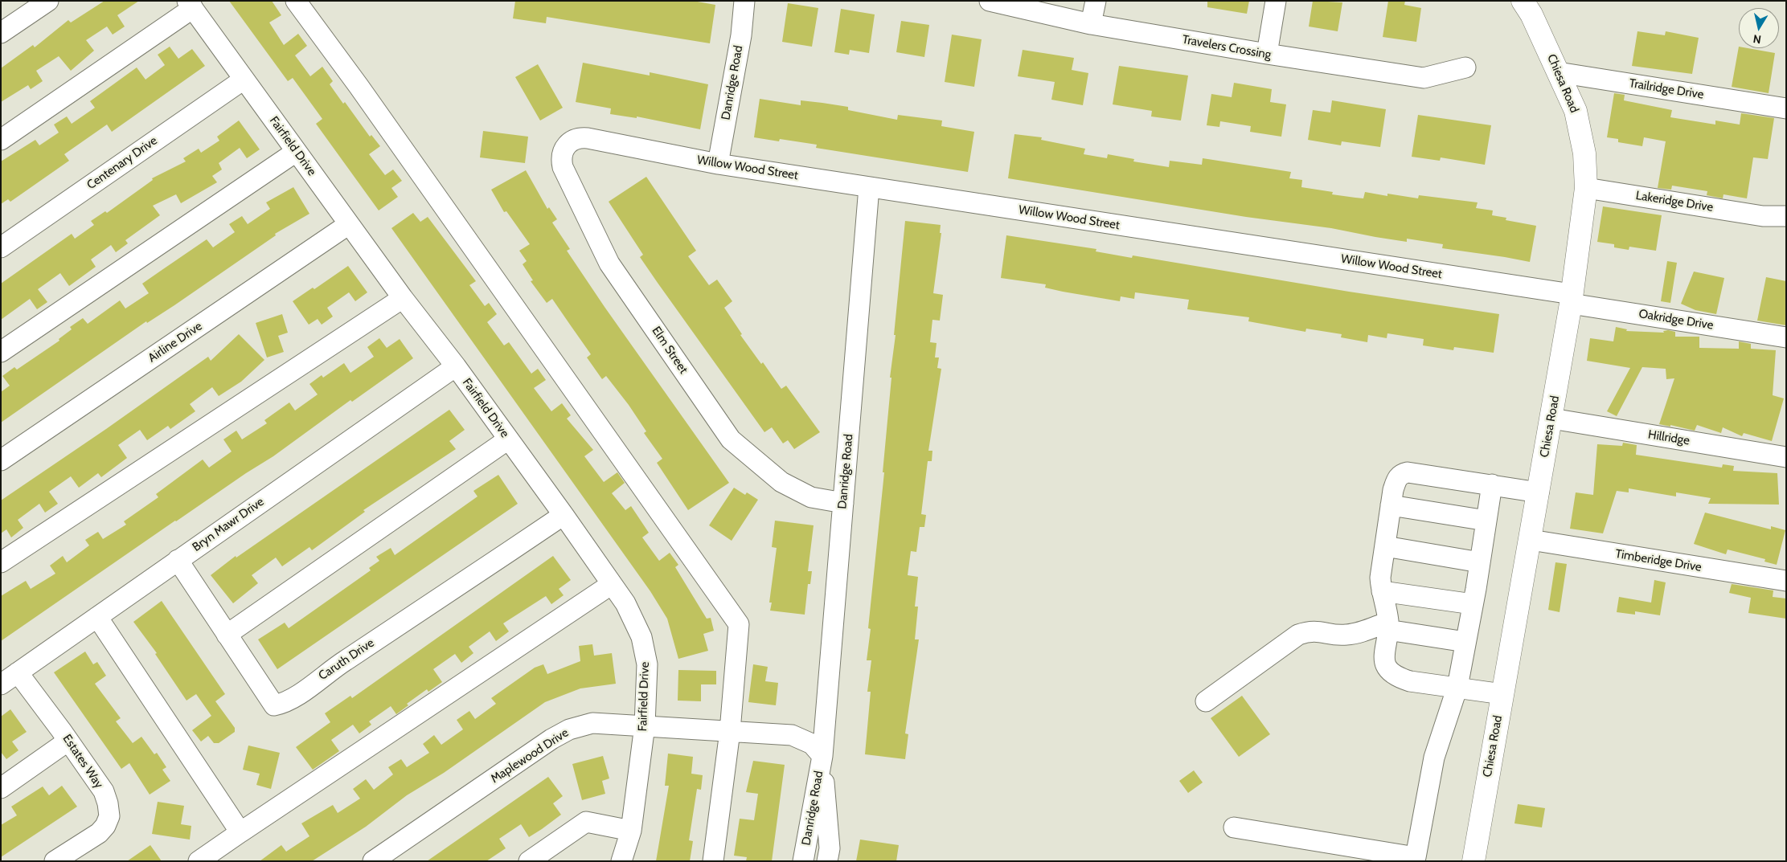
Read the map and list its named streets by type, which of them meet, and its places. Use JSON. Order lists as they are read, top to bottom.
{
  "streets": {
    "main road": ["Chiesa Road"],
    "street": [
      "Travelers Crossing",
      "Danridge Road",
      "Trailridge Drive",
      "Fairfield Drive",
      "Centenary Drive",
      "Willow Wood Street",
      "Lakeridge Drive",
      "Oakridge Drive",
      "Airline Drive",
      "Elm Street",
      "Hillridge",
      "Bryn Mawr Drive",
      "Timberidge Drive",
      "Caruth Drive",
      "Maplewood Drive",
      "Estates Way"
    ]
  },
  "crossings": [
    ["Danridge Road", "Willow Wood Street"],
    ["Danridge Road", "Elm Street"],
    ["Danridge Road", "Maplewood Drive"],
    ["Chiesa Road", "Trailridge Drive"],
    ["Chiesa Road", "Willow Wood Street"],
    ["Chiesa Road", "Lakeridge Drive"],
    ["Chiesa Road", "Oakridge Drive"],
    ["Chiesa Road", "Hillridge"],
    ["Chiesa Road", "Timberidge Drive"],
    ["Fairfield Drive", "Centenary Drive"],
    ["Fairfield Drive", "Airline Drive"],
    ["Fairfield Drive", "Bryn Mawr Drive"],
    ["Fairfield Drive", "Caruth Drive"],
    ["Fairfield Drive", "Maplewood Drive"],
    ["Willow Wood Street", "Oakridge Drive"],
    ["Willow Wood Street", "Elm Street"],
    ["Bryn Mawr Drive", "Caruth Drive"],
    ["Bryn Mawr Drive", "Estates Way"]
  ],
  "north": "bottom"
}
